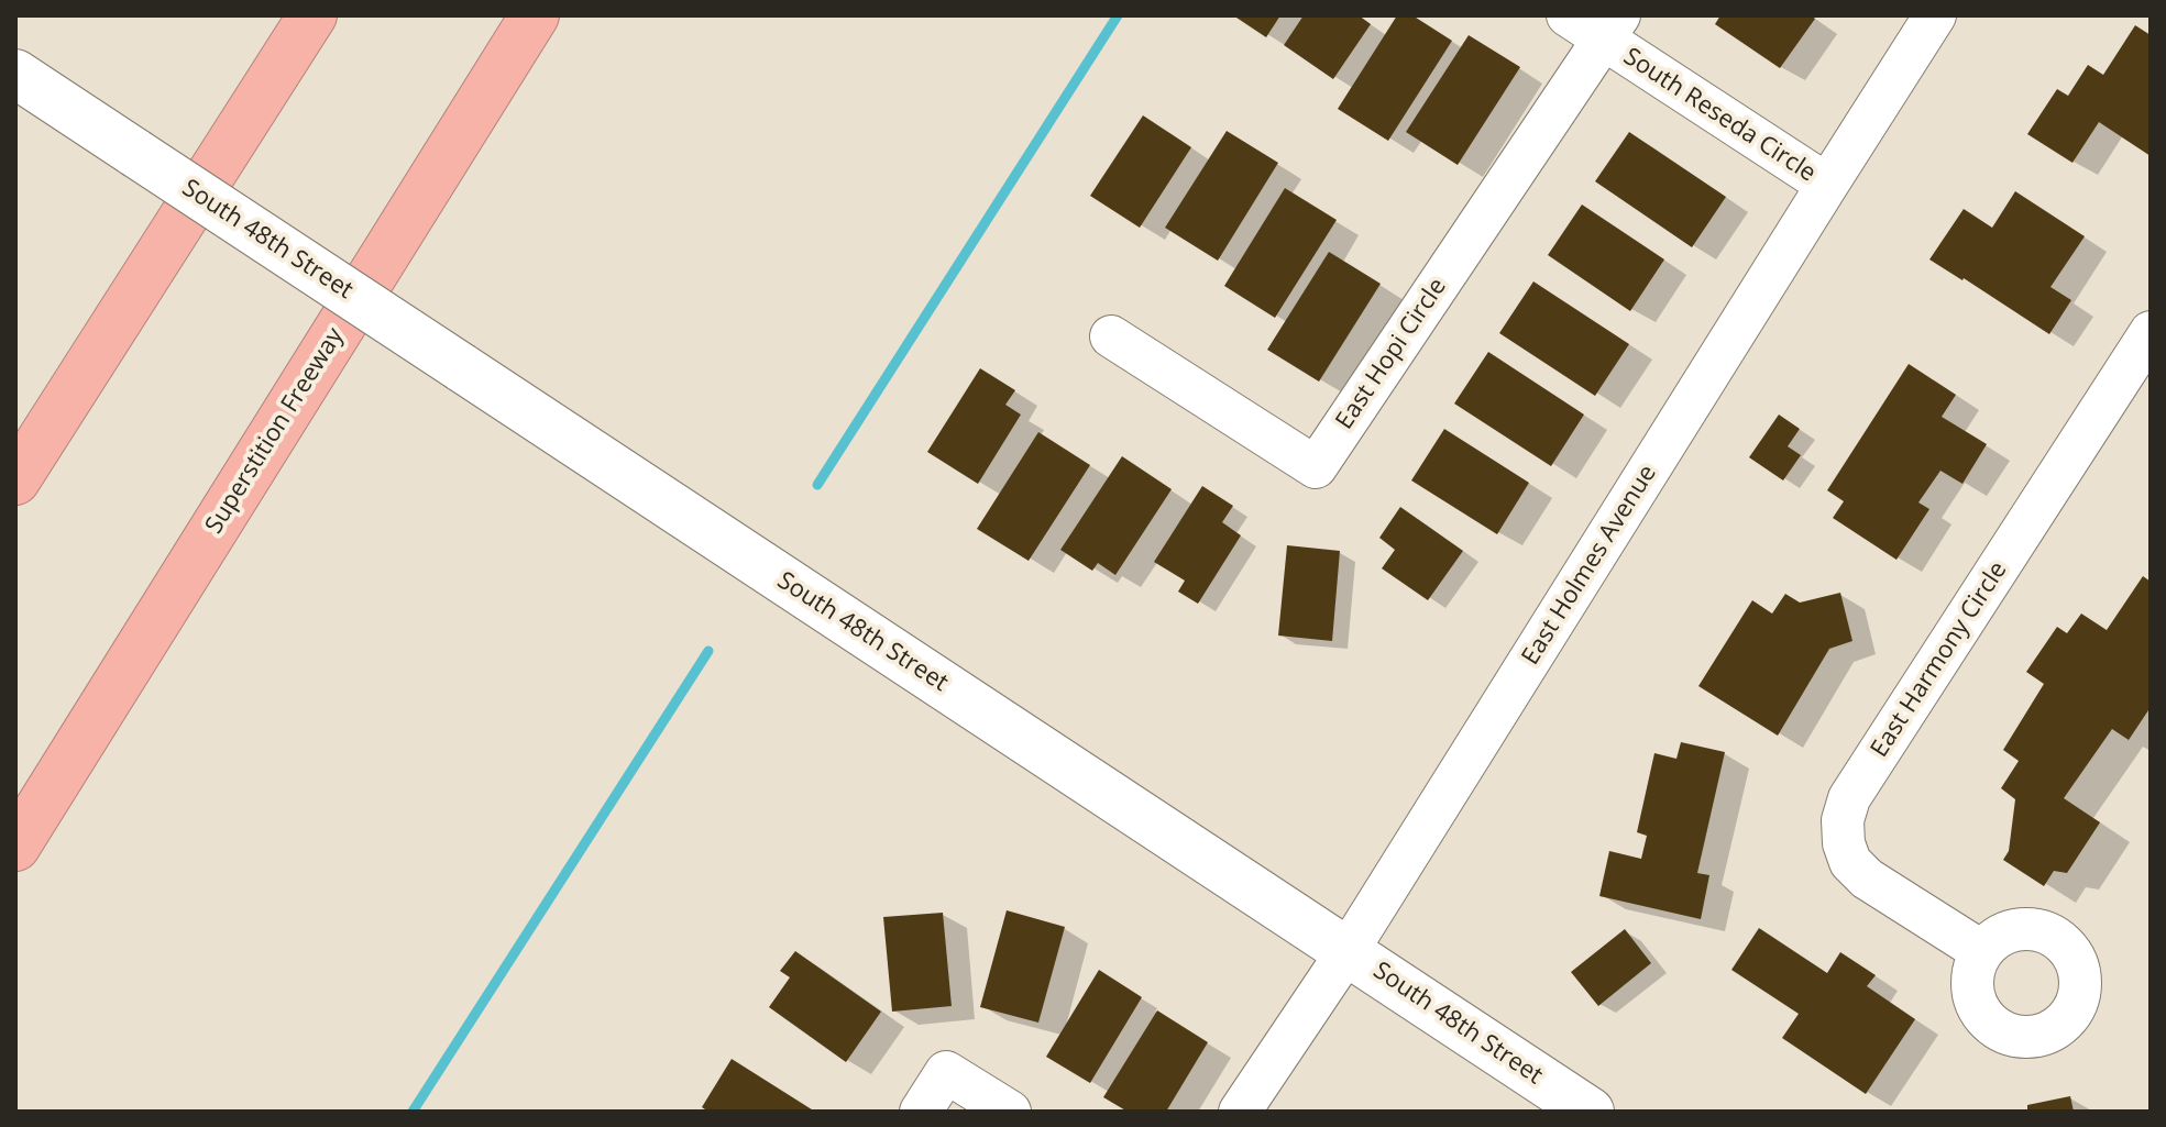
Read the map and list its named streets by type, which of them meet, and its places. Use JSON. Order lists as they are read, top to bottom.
{
  "streets": {
    "highway": ["Superstition Freeway"],
    "street": [
      "South Reseda Circle",
      "South 48th Street",
      "East Hopi Circle",
      "East Holmes Avenue",
      "East Harmony Circle"
    ]
  },
  "crossings": [
    ["South Reseda Circle", "East Hopi Circle"],
    ["South Reseda Circle", "East Holmes Avenue"],
    ["South 48th Street", "East Holmes Avenue"]
  ]
}
